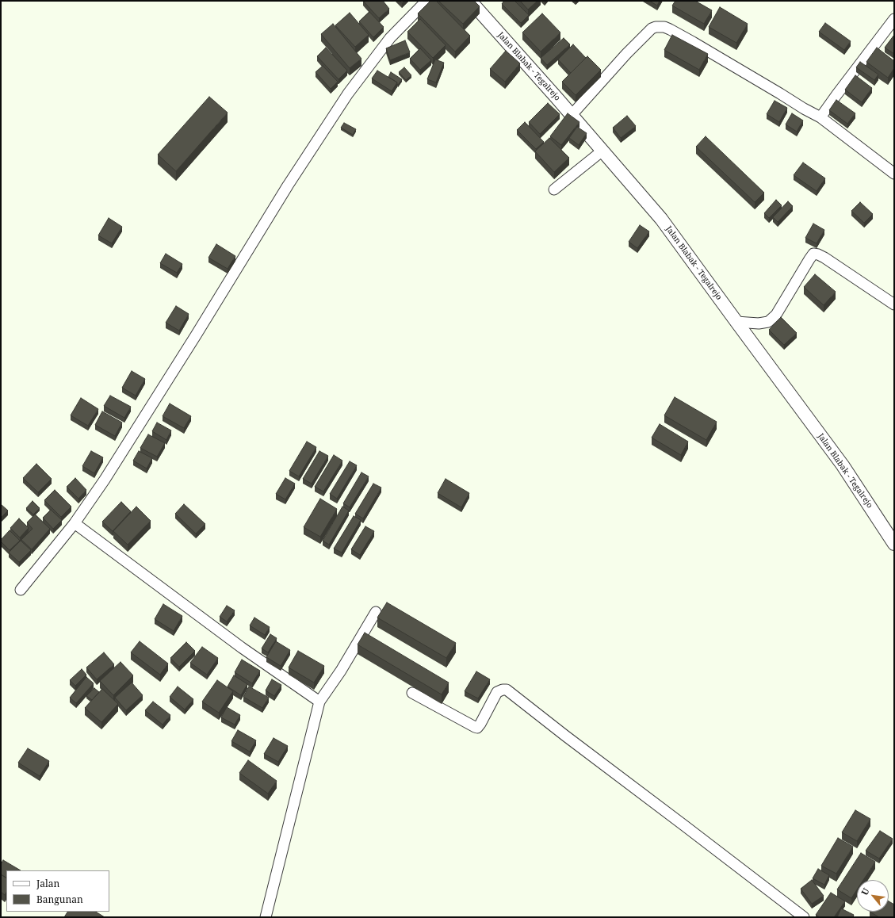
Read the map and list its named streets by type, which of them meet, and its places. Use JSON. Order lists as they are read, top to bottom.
{
  "streets": {
    "street": ["Jalan Blabak - Tegalrejo"]
  },
  "legend": ["Jalan", "Bangunan"],
  "north": "top left"
}
